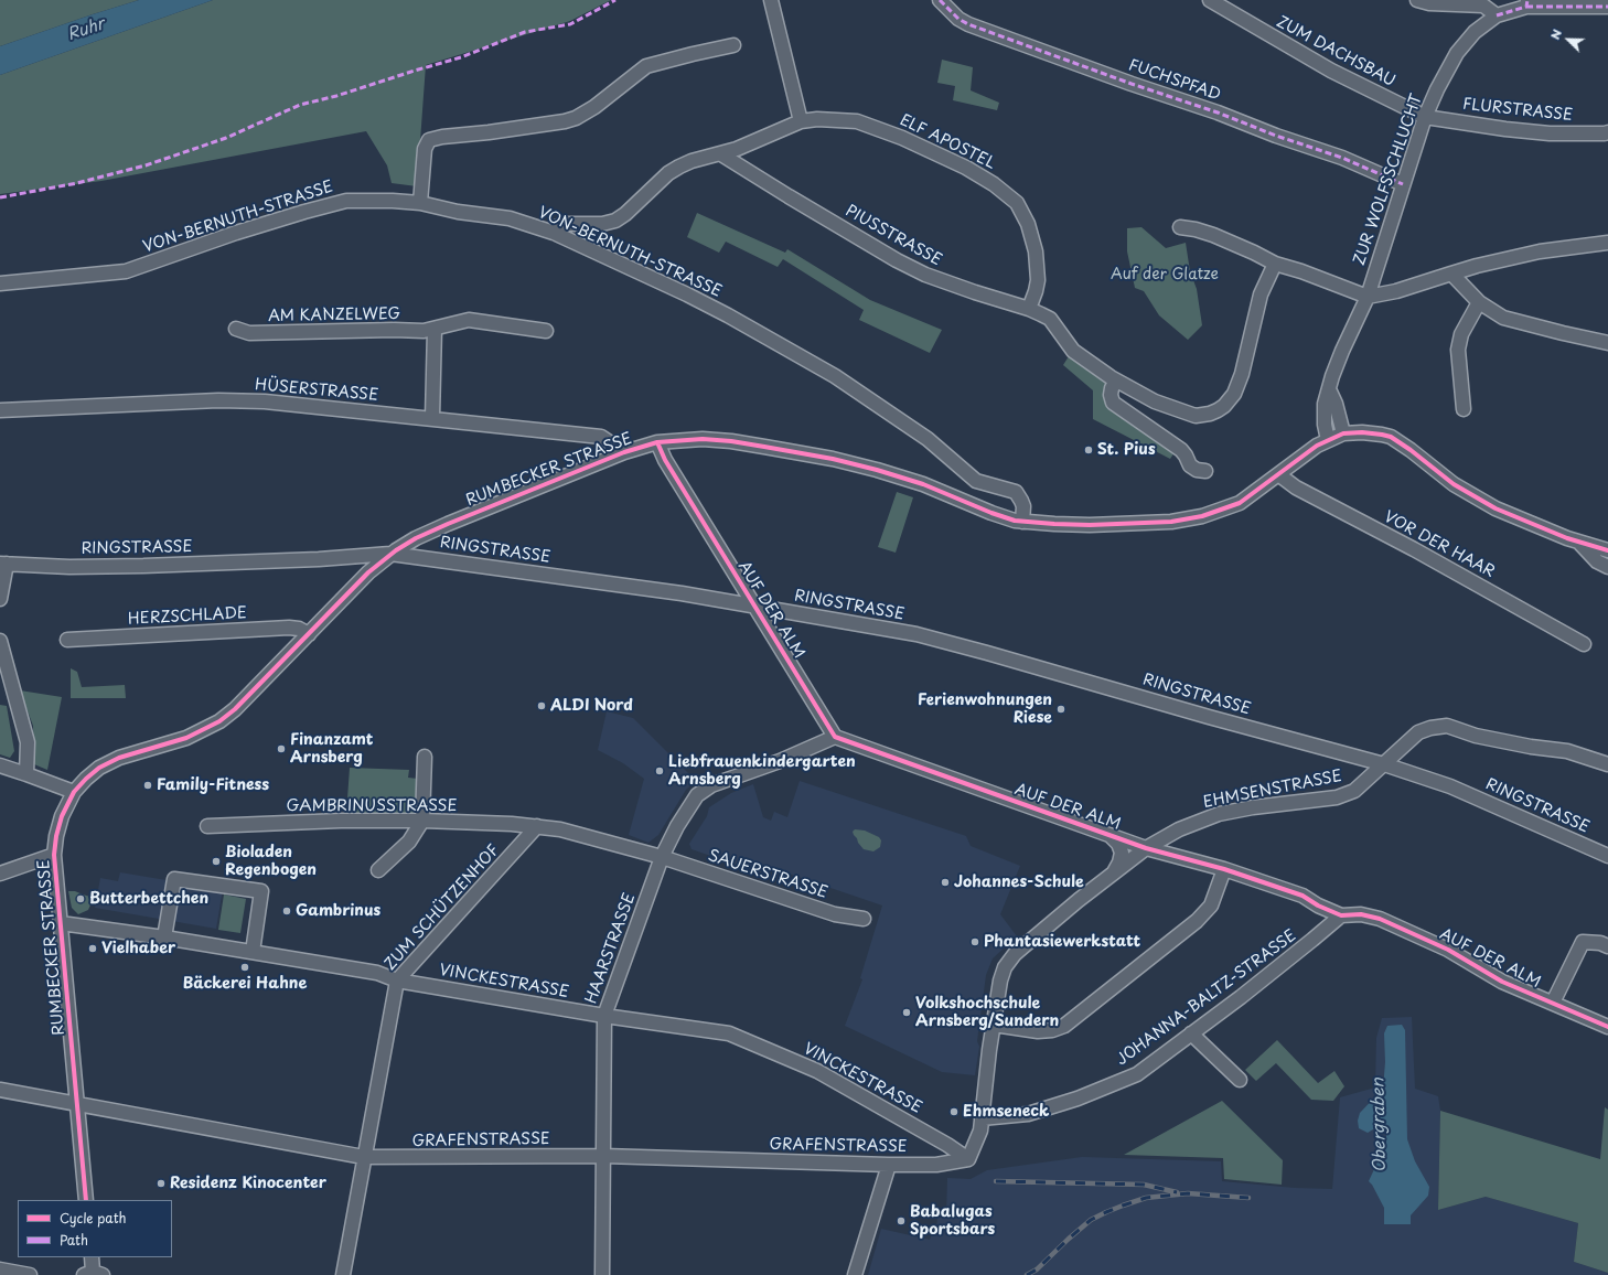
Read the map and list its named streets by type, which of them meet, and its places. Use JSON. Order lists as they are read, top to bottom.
{
  "streets": {
    "street": [
      "ZUM DACHSBAU",
      "FUCHSPFAD",
      "FLURSTRASSE",
      "ELF APOSTEL",
      "ZUR WOLFSSCHLUCHT",
      "VON-BERNUTH-STRASSE",
      "PIUSSTRASSE",
      "AM KANZELWEG",
      "HÜSERSTRASSE",
      "RUMBECKER STRASSE",
      "VOR DER HAAR",
      "RINGSTRASSE",
      "AUF DER ALM",
      "HERZSCHLADE",
      "EHMSENSTRASSE",
      "GAMBRINUSSTRASSE",
      "SAUERSTRASSE",
      "ZUM SCHÜTZENHOF",
      "HAARSTRASSE",
      "VINCKESTRASSE",
      "JOHANNA-BALTZ-STRASSE",
      "GRAFENSTRASSE"
    ]
  },
  "crossings": [
    ["ZUM DACHSBAU", "FLURSTRASSE"],
    ["ZUM DACHSBAU", "ZUR WOLFSSCHLUCHT"],
    ["FUCHSPFAD", "ZUR WOLFSSCHLUCHT"],
    ["FLURSTRASSE", "ZUR WOLFSSCHLUCHT"],
    ["ELF APOSTEL", "VON-BERNUTH-STRASSE"],
    ["ELF APOSTEL", "PIUSSTRASSE"],
    ["ZUR WOLFSSCHLUCHT", "RUMBECKER STRASSE"],
    ["VON-BERNUTH-STRASSE", "RUMBECKER STRASSE"],
    ["HÜSERSTRASSE", "RUMBECKER STRASSE"],
    ["RUMBECKER STRASSE", "VOR DER HAAR"],
    ["RUMBECKER STRASSE", "RINGSTRASSE"],
    ["RUMBECKER STRASSE", "AUF DER ALM"],
    ["RUMBECKER STRASSE", "HERZSCHLADE"],
    ["RUMBECKER STRASSE", "VINCKESTRASSE"],
    ["RUMBECKER STRASSE", "GRAFENSTRASSE"],
    ["RINGSTRASSE", "AUF DER ALM"],
    ["RINGSTRASSE", "EHMSENSTRASSE"],
    ["AUF DER ALM", "EHMSENSTRASSE"],
    ["AUF DER ALM", "HAARSTRASSE"],
    ["AUF DER ALM", "JOHANNA-BALTZ-STRASSE"],
    ["EHMSENSTRASSE", "VINCKESTRASSE"],
    ["EHMSENSTRASSE", "JOHANNA-BALTZ-STRASSE"],
    ["EHMSENSTRASSE", "GRAFENSTRASSE"],
    ["GAMBRINUSSTRASSE", "ZUM SCHÜTZENHOF"],
    ["SAUERSTRASSE", "HAARSTRASSE"],
    ["ZUM SCHÜTZENHOF", "VINCKESTRASSE"],
    ["ZUM SCHÜTZENHOF", "GRAFENSTRASSE"],
    ["HAARSTRASSE", "VINCKESTRASSE"],
    ["HAARSTRASSE", "GRAFENSTRASSE"],
    ["VINCKESTRASSE", "GRAFENSTRASSE"]
  ],
  "water": ["Ruhr", "Obergraben"],
  "parks": ["Auf der Glatze"],
  "places": [
    "St. Pius",
    "ALDI Nord",
    "Ferienwohnungen Riese",
    "Finanzamt Arnsberg",
    "Liebfrauenkindergarten Arnsberg",
    "Family-Fitness",
    "Bioladen Regenbogen",
    "Johannes-Schule",
    "Butterbettchen",
    "Gambrinus",
    "Phantasiewerkstatt",
    "Vielhaber",
    "Bäckerei Hahne",
    "Volkshochschule Arnsberg/Sundern",
    "Ehmseneck",
    "Residenz Kinocenter",
    "Babalugas Sportsbars"
  ],
  "legend": ["Cycle path", "Path"],
  "north": "top left"
}
